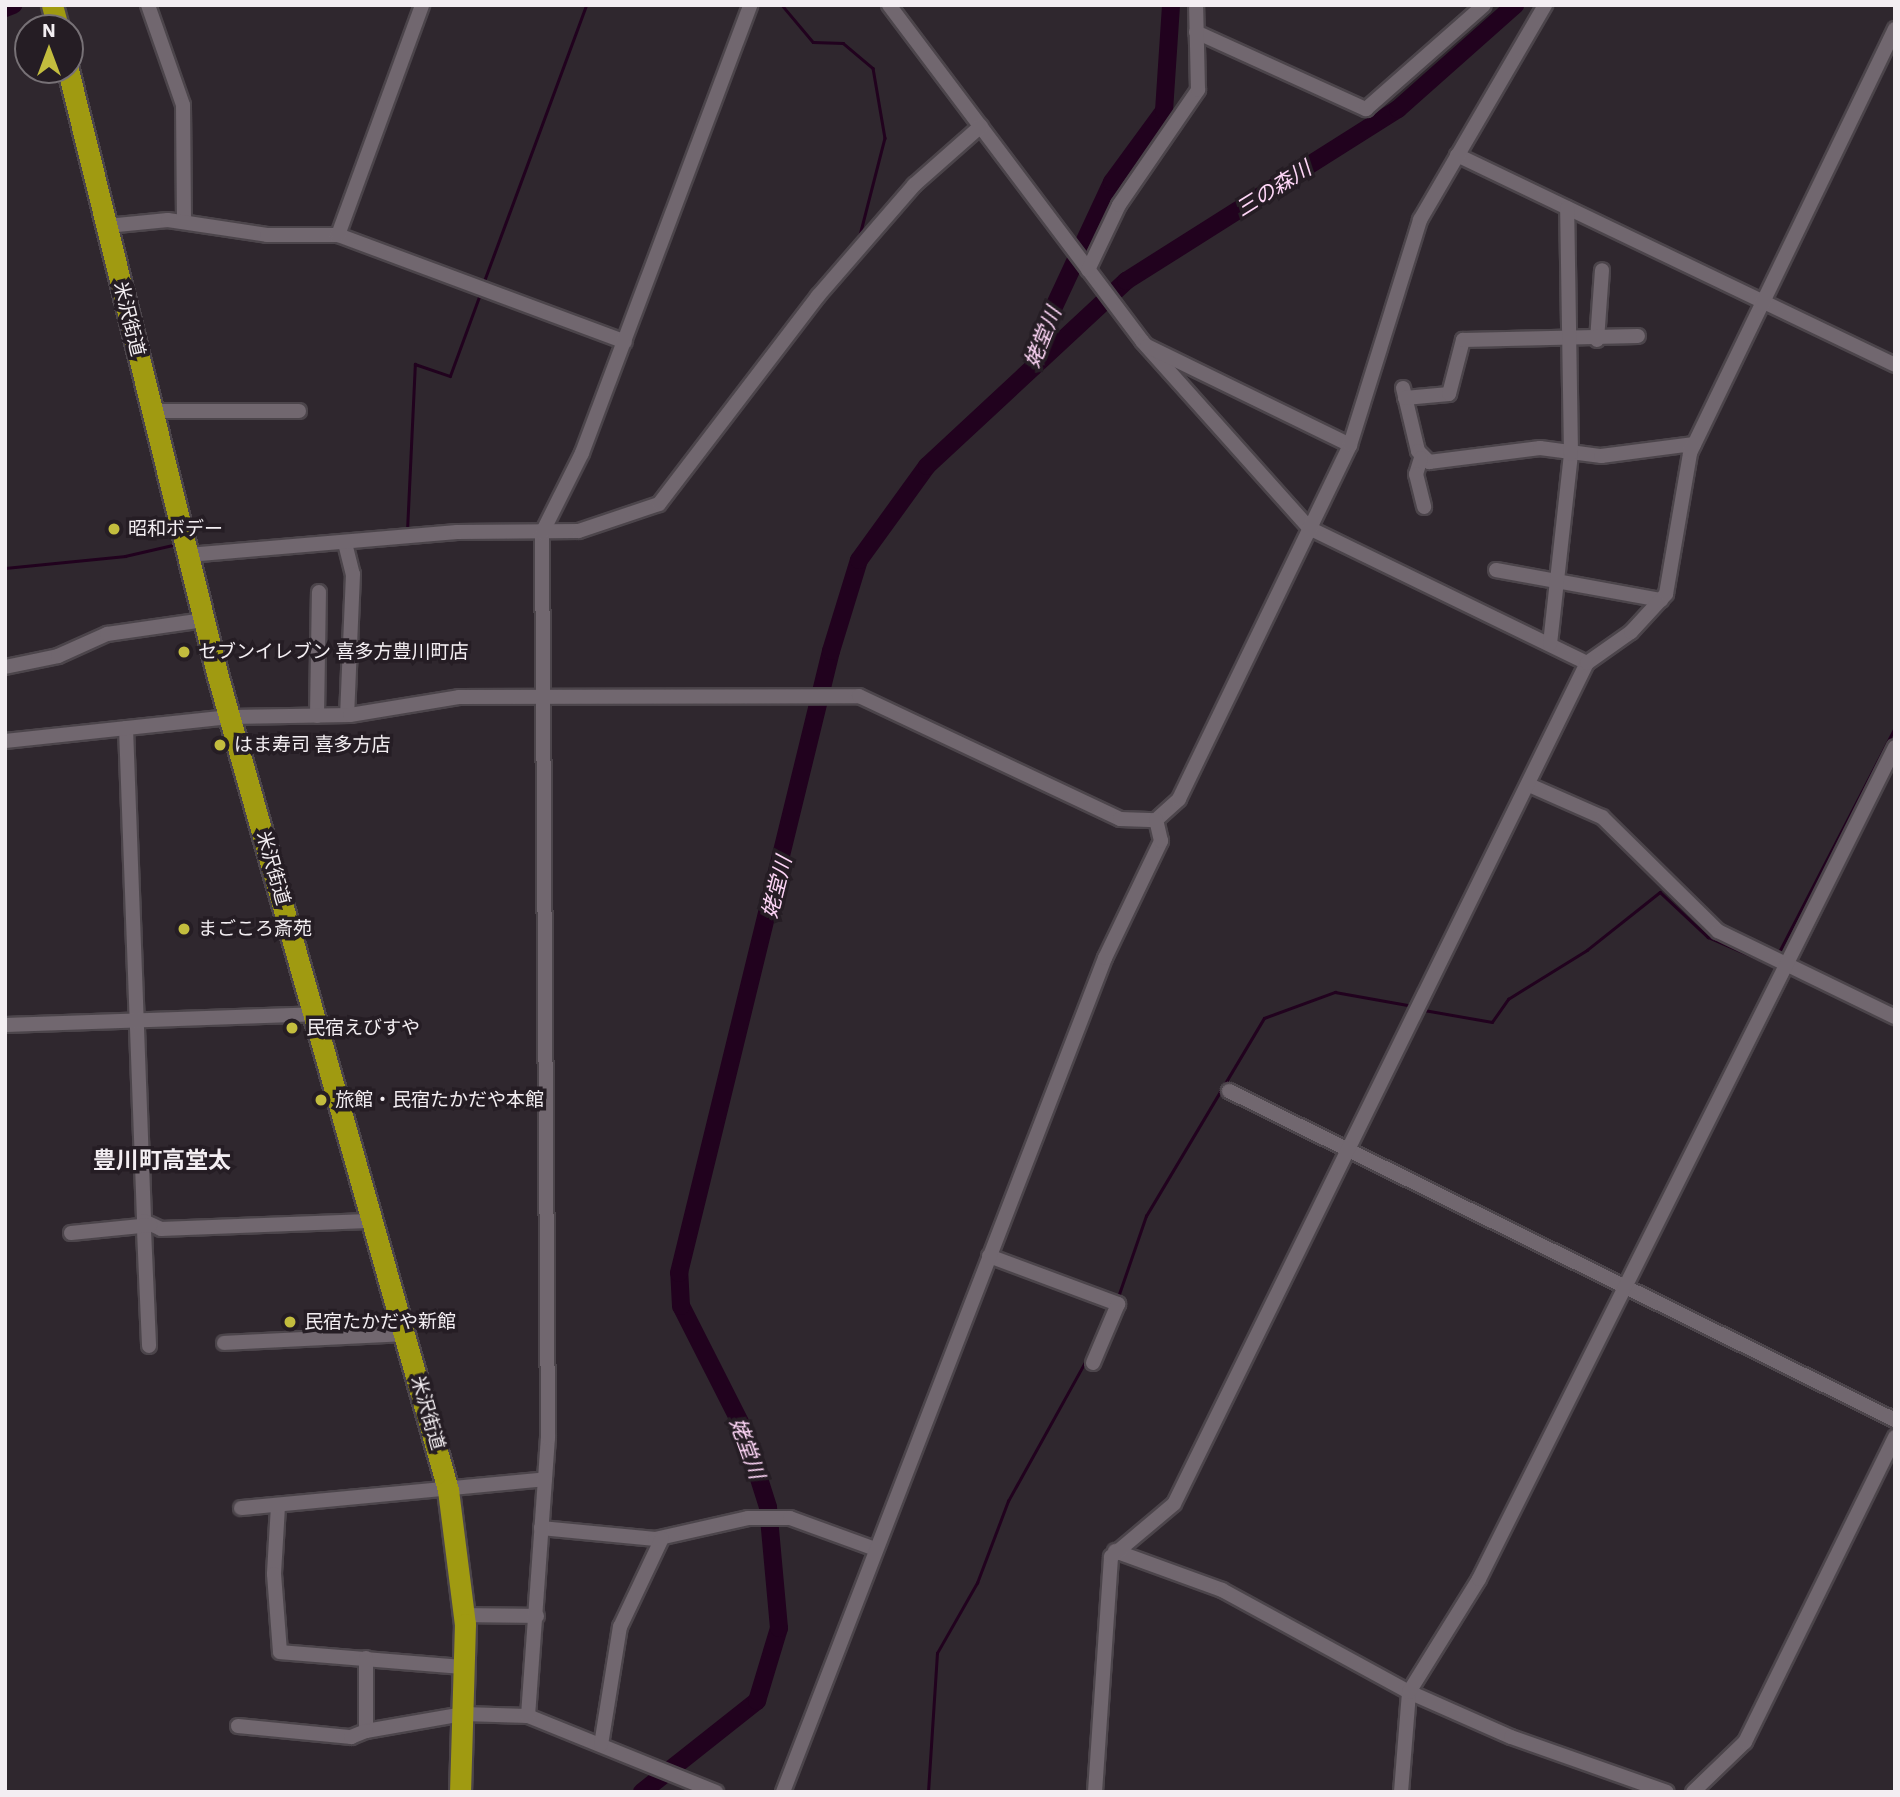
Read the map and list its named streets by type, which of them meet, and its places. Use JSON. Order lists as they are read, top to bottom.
{
  "streets": {
    "highway": ["米沢街道"]
  },
  "districts": ["豊川町高堂太"],
  "water": ["三の森川", "姥堂川"],
  "places": [
    "昭和ボデー",
    "セブンイレブン 喜多方豊川町店",
    "はま寿司 喜多方店",
    "まごころ斎苑",
    "民宿えびすや",
    "旅館・民宿たかだや本館",
    "民宿たかだや新館"
  ],
  "north": "top"
}
